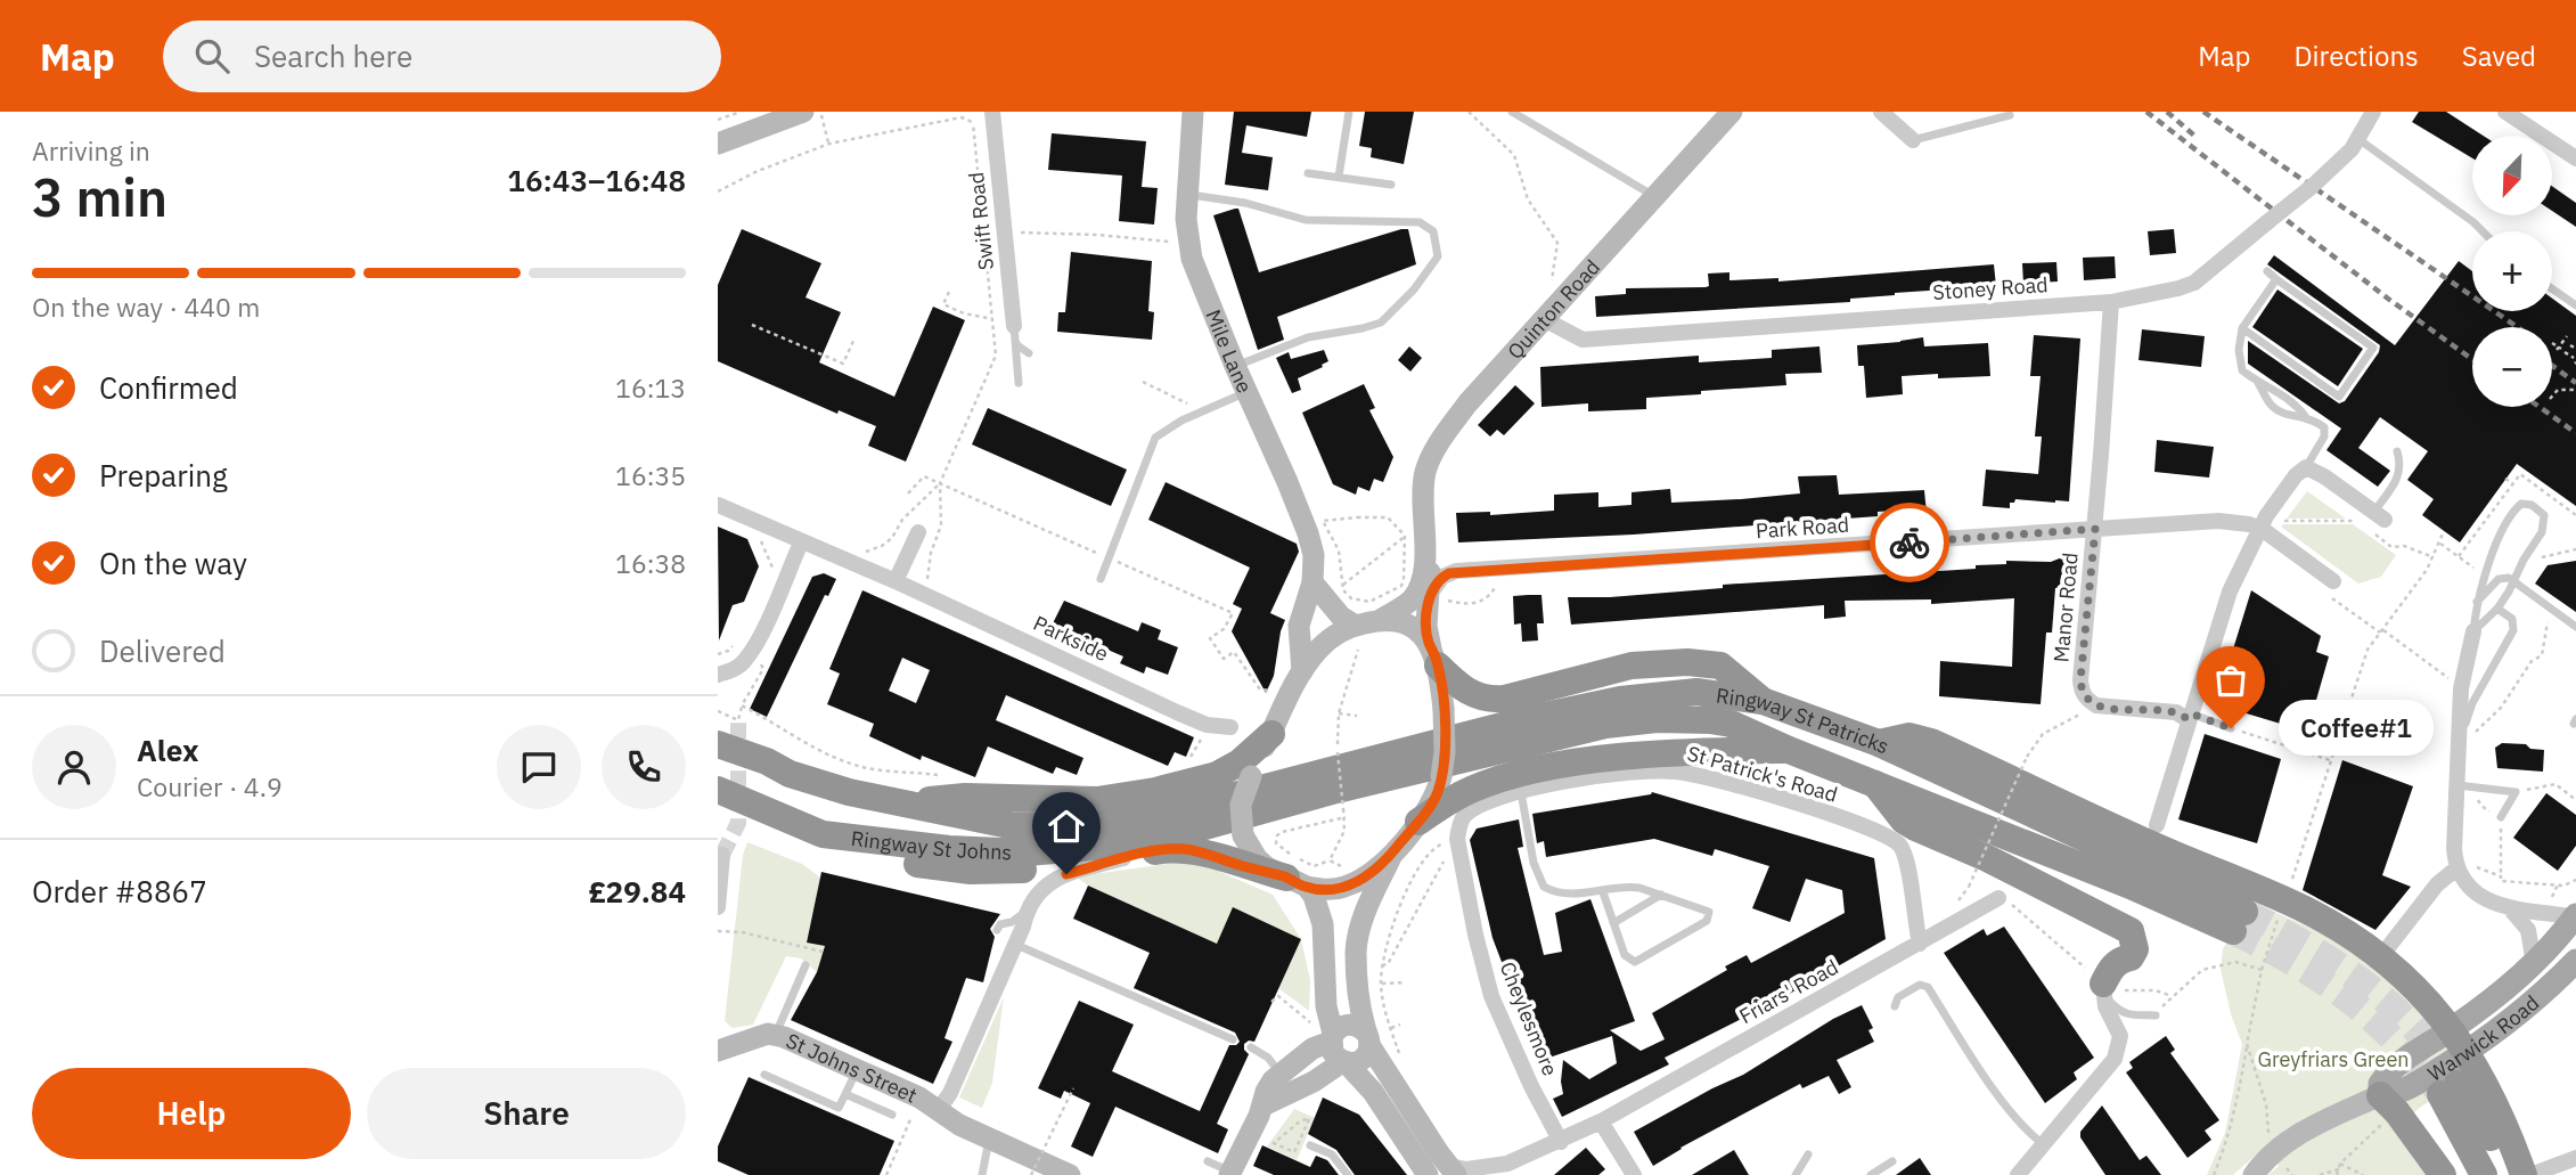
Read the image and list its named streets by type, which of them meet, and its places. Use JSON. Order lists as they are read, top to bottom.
{
  "streets": {
    "highway": ["Ringway St Patricks", "Ringway St Johns"],
    "main road": ["Warwick Road"],
    "street": [
      "Swift Road",
      "Stoney Road",
      "Quinton Road",
      "Mile Lane",
      "Park Road",
      "Manor Road",
      "Parkside",
      "St Patrick's Road",
      "Friars' Road",
      "Cheylesmore",
      "St Johns Street"
    ]
  },
  "crossings": [
    ["Stoney Road", "Quinton Road"],
    ["Stoney Road", "Manor Road"],
    ["Quinton Road", "Mile Lane"],
    ["Quinton Road", "Park Road"],
    ["Park Road", "Manor Road"],
    ["Ringway St Patricks", "Ringway St Johns"],
    ["St Patrick's Road", "Friars' Road"],
    ["St Patrick's Road", "Cheylesmore"],
    ["Friars' Road", "Cheylesmore"]
  ],
  "parks": ["Greyfriars Green"],
  "places": ["Coffee#1"],
  "north": "bottom left",
  "page": {
    "header": "Map",
    "search": "Search here",
    "nav": ["Map", "Directions", "Saved"],
    "heading": ["3 min", "Arriving in", "16:43–16:48"],
    "panel": [
      "Alex",
      "Courier · 4.9",
      "Order #8867",
      "£29.84"
    ],
    "map_buttons": ["+", "−"],
    "bar": "On the way · 440 m",
    "list": [
      ["Confirmed", "16:13"],
      ["Preparing", "16:35"],
      ["On the way", "16:38"],
      "Delivered"
    ],
    "bubble": "Coffee#1",
    "buttons": ["Help", "Share"]
  }
}
